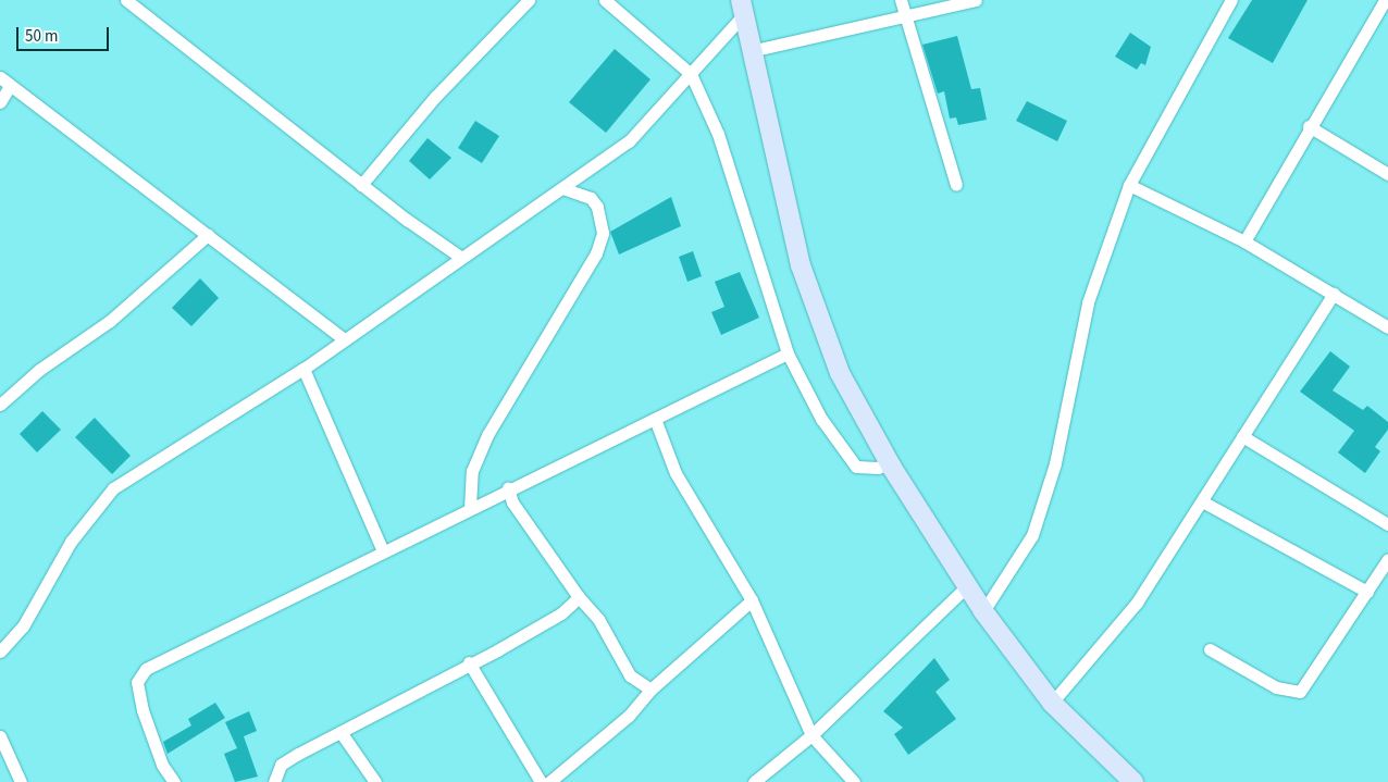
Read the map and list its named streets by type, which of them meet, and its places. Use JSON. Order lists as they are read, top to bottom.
{
  "scale_bar": "50 m"
}
